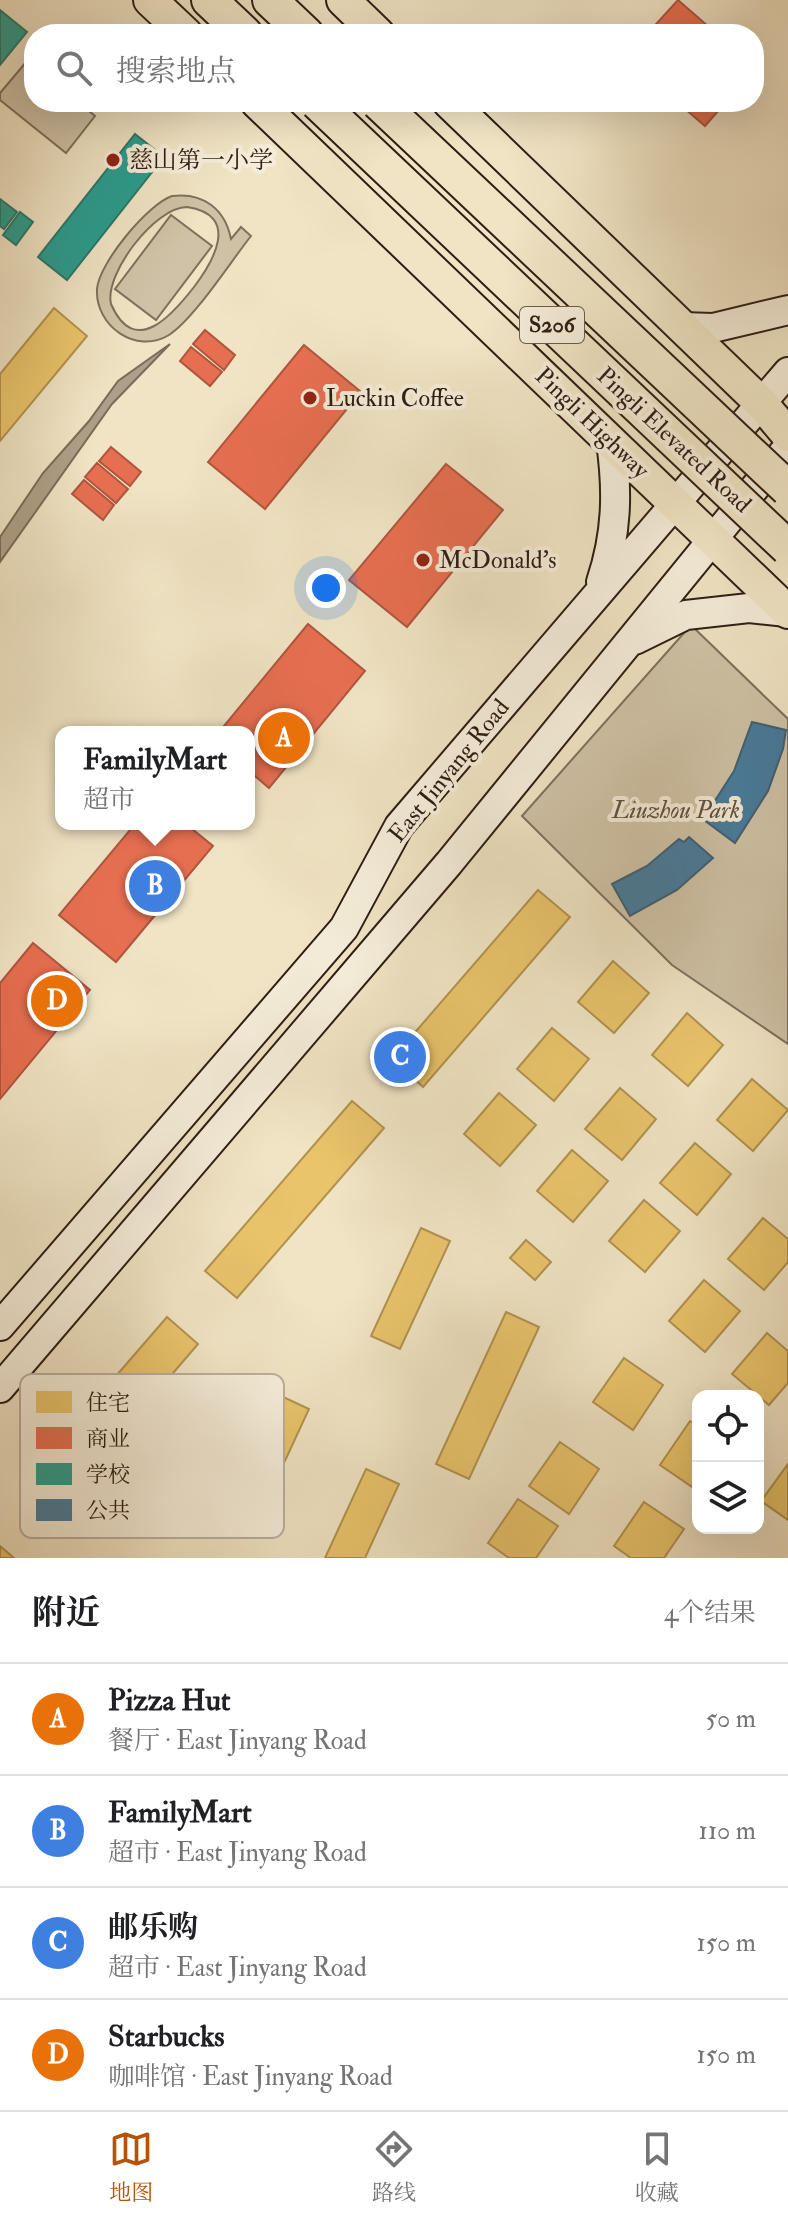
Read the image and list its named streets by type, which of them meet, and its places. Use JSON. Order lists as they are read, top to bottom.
{
  "streets": {
    "highway": ["S206", "Pingli Elevated Road"],
    "main road": ["Pingli Highway", "East Jinyang Road"]
  },
  "crossings": [
    ["Pingli Highway", "East Jinyang Road"]
  ],
  "parks": ["Liuzhou Park"],
  "places": ["慈山第一小学", "Luckin Coffee", "McDonald's"],
  "legend": [
    "住宅",
    "商业",
    "学校",
    "公共"
  ],
  "page": {
    "search": "搜索地点",
    "pins": [
      "A",
      "B",
      "D",
      "C"
    ],
    "popup": ["FamilyMart", "超市"],
    "heading": ["附近", "4个结果"],
    "list": [
      {
        "mark": "A",
        "name": "Pizza Hut",
        "note": "餐厅 · East Jinyang Road",
        "value": "50 m"
      },
      {
        "mark": "B",
        "name": "FamilyMart",
        "note": "超市 · East Jinyang Road",
        "value": "110 m"
      },
      {
        "mark": "C",
        "name": "邮乐购",
        "note": "超市 · East Jinyang Road",
        "value": "150 m"
      },
      {
        "mark": "D",
        "name": "Starbucks",
        "note": "咖啡馆 · East Jinyang Road",
        "value": "150 m"
      }
    ],
    "nav": ["地图", "路线", "收藏"]
  }
}
